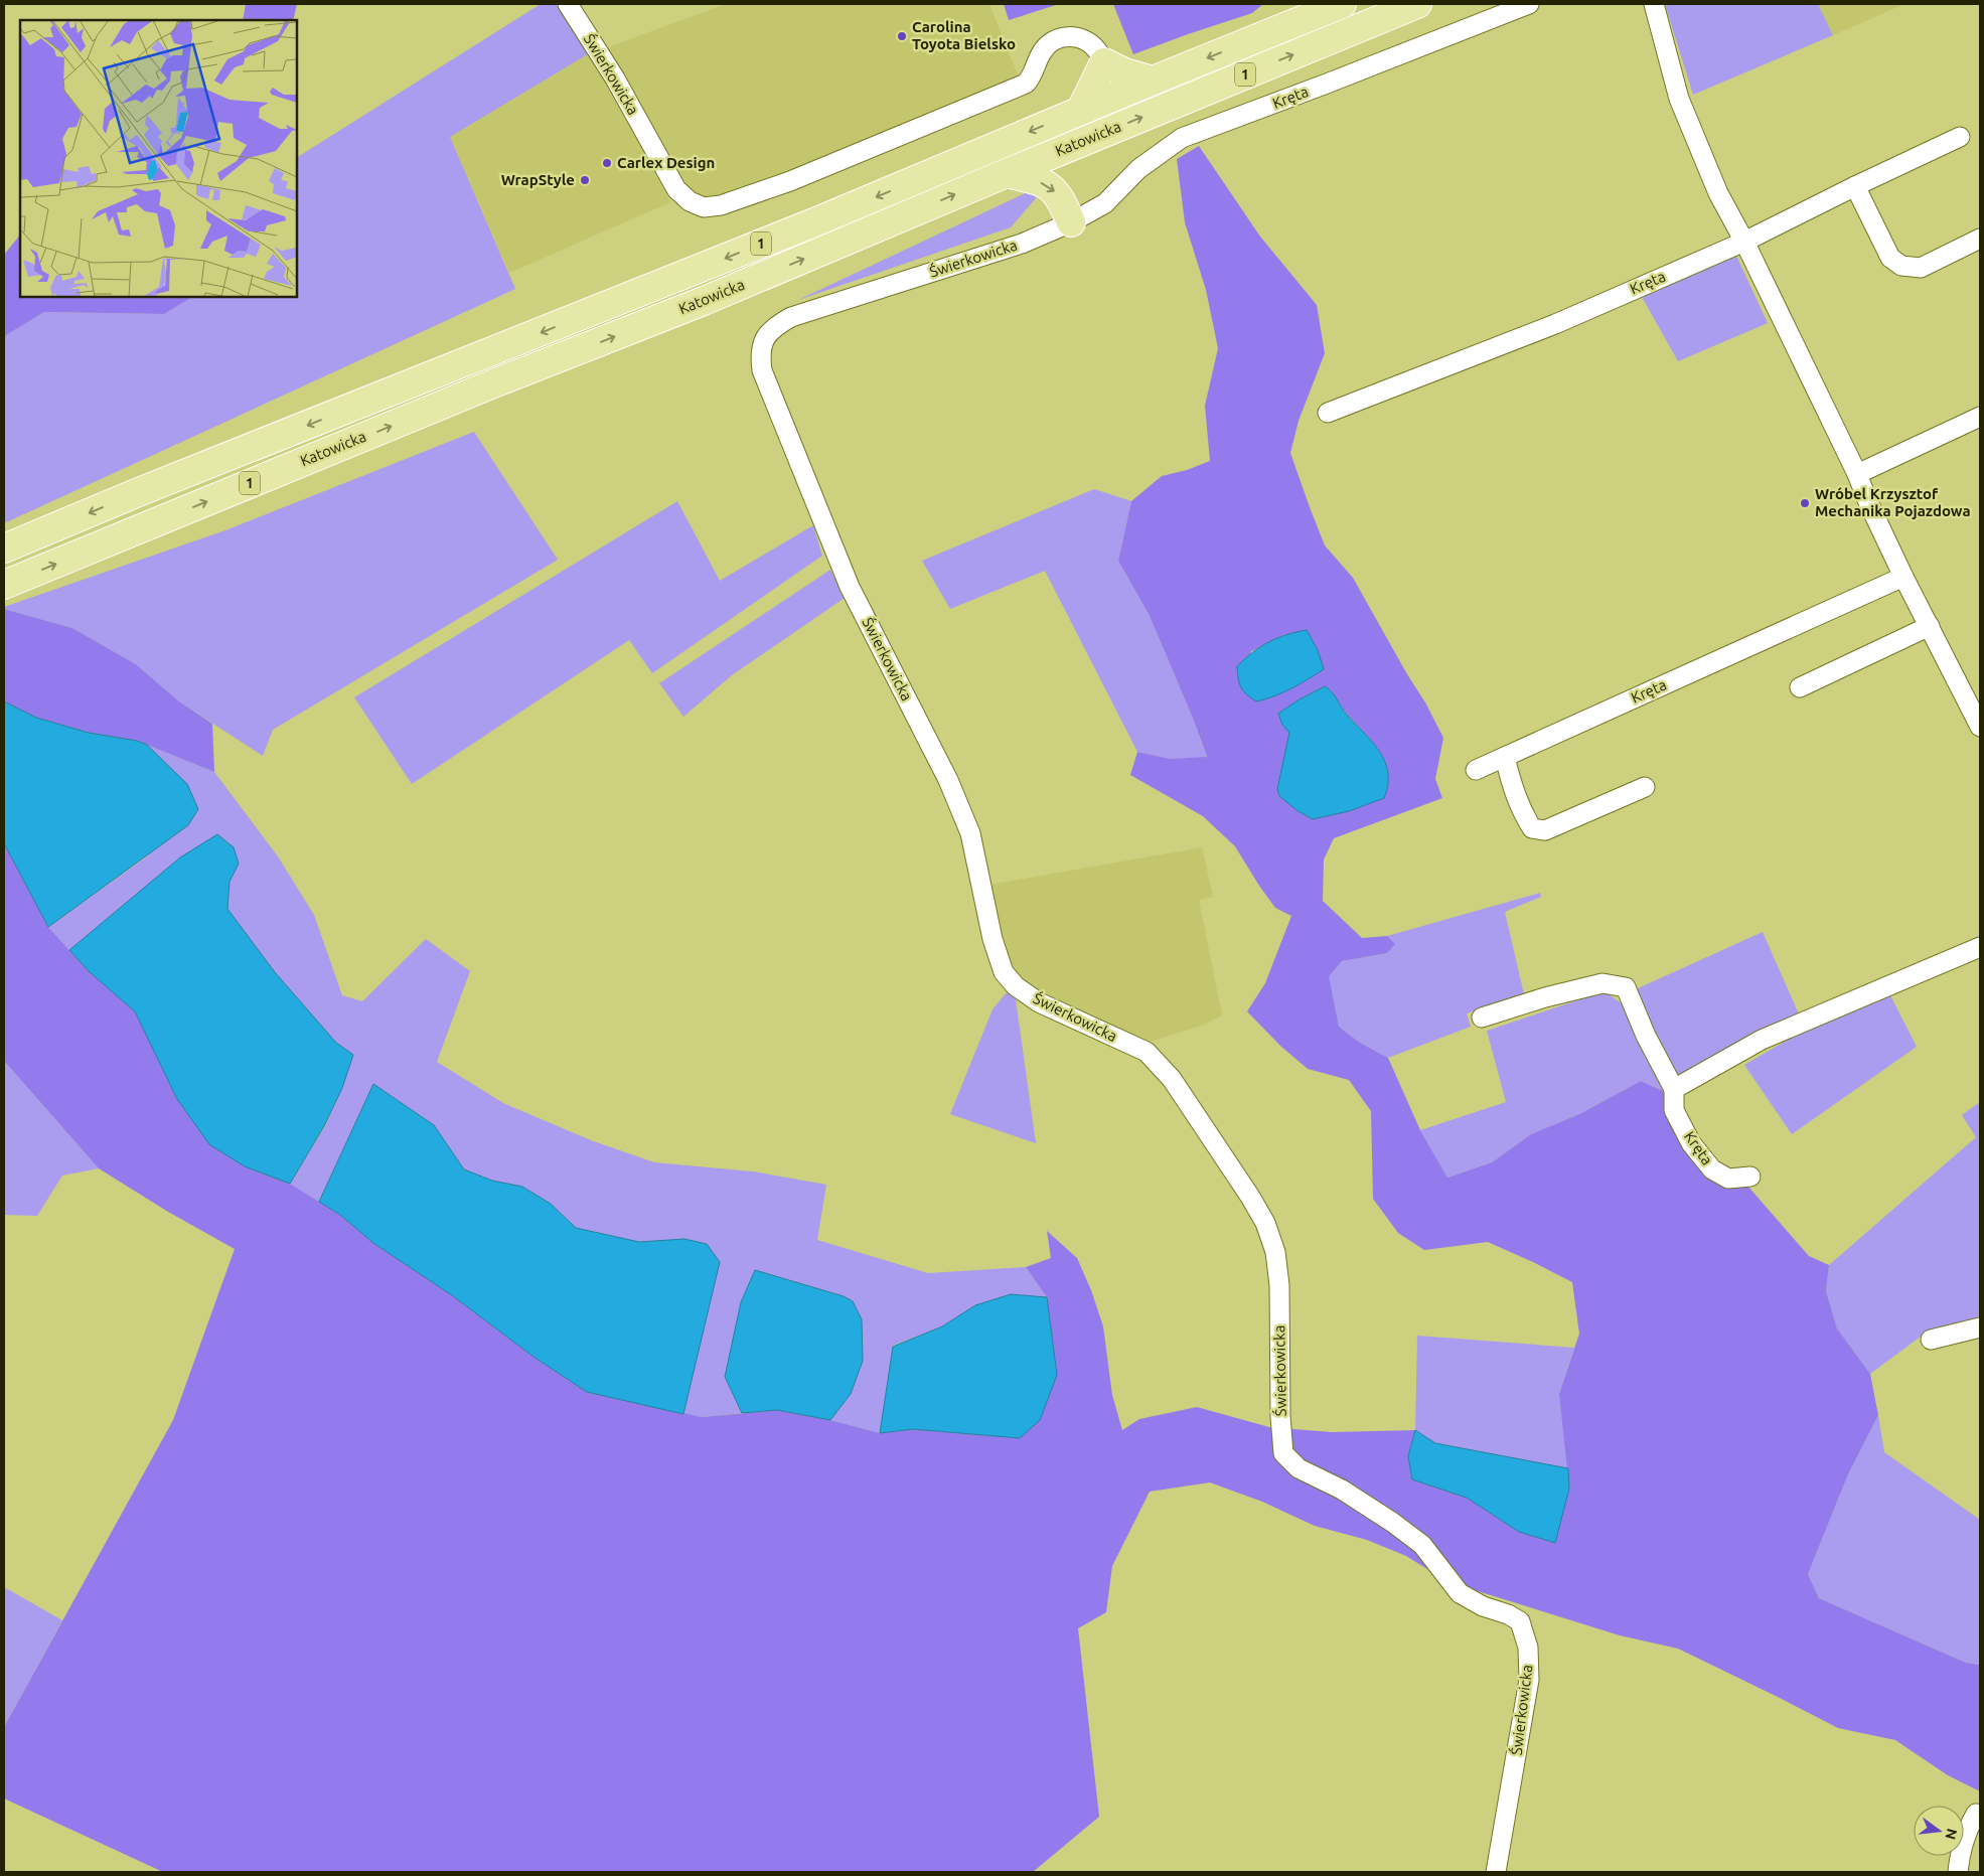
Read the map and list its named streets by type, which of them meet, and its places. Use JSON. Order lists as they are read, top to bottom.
{
  "streets": {
    "main road": ["1", "Katowicka"],
    "street": ["Świerkowicka", "Kręta"]
  },
  "crossings": [
    ["Świerkowicka", "Kręta"]
  ],
  "places": [
    "Carolina Toyota Bielsko",
    "Carlex Design",
    "WrapStyle",
    "Wróbel Krzysztof Mechanika Pojazdowa"
  ],
  "north": "right"
}
